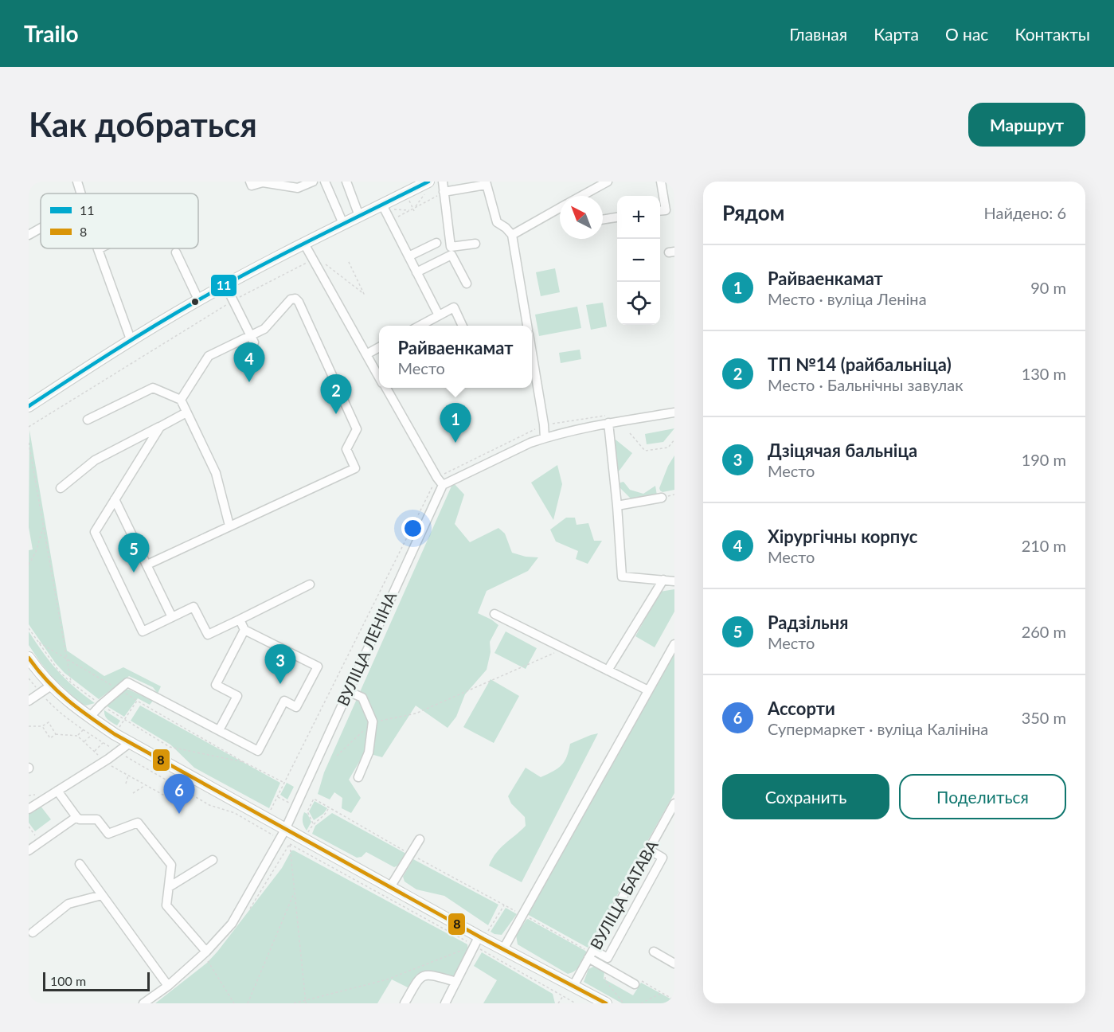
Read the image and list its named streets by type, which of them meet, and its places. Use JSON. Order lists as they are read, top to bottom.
{
  "streets": {
    "street": ["ВУЛІЦА ЛЕНІНА", "ВУЛІЦА БАТАВА"]
  },
  "lines": ["transit line 11", "transit line 8"],
  "legend": ["11", "8"],
  "scale_bar": "100 m",
  "north": "top left",
  "page": {
    "header": "Trailo",
    "nav": [
      "Главная",
      "Карта",
      "О нас",
      "Контакты"
    ],
    "buttons": [
      "Маршрут",
      ["Сохранить", "Поделиться"]
    ],
    "title": "Как добраться",
    "heading": ["Рядом", "Найдено: 6"],
    "map_buttons": ["+", "−"],
    "list": [
      {
        "mark": "1",
        "name": "Райваенкамат",
        "note": "Место · вуліца Леніна",
        "value": "90 m"
      },
      {
        "mark": "2",
        "name": "ТП №14 (райбальніца)",
        "note": "Место · Бальнічны завулак",
        "value": "130 m"
      },
      {
        "mark": "3",
        "name": "Дзіцячая бальніца",
        "note": "Место",
        "value": "190 m"
      },
      {
        "mark": "4",
        "name": "Хірургічны корпус",
        "note": "Место",
        "value": "210 m"
      },
      {
        "mark": "5",
        "name": "Радзільня",
        "note": "Место",
        "value": "260 m"
      },
      {
        "mark": "6",
        "name": "Ассорти",
        "note": "Супермаркет · вуліца Калініна",
        "value": "350 m"
      }
    ],
    "popup": ["Райваенкамат", "Место"],
    "pins": [
      "4",
      "2",
      "1",
      "5",
      "3",
      "6"
    ],
    "scale": "100 m"
  }
}
